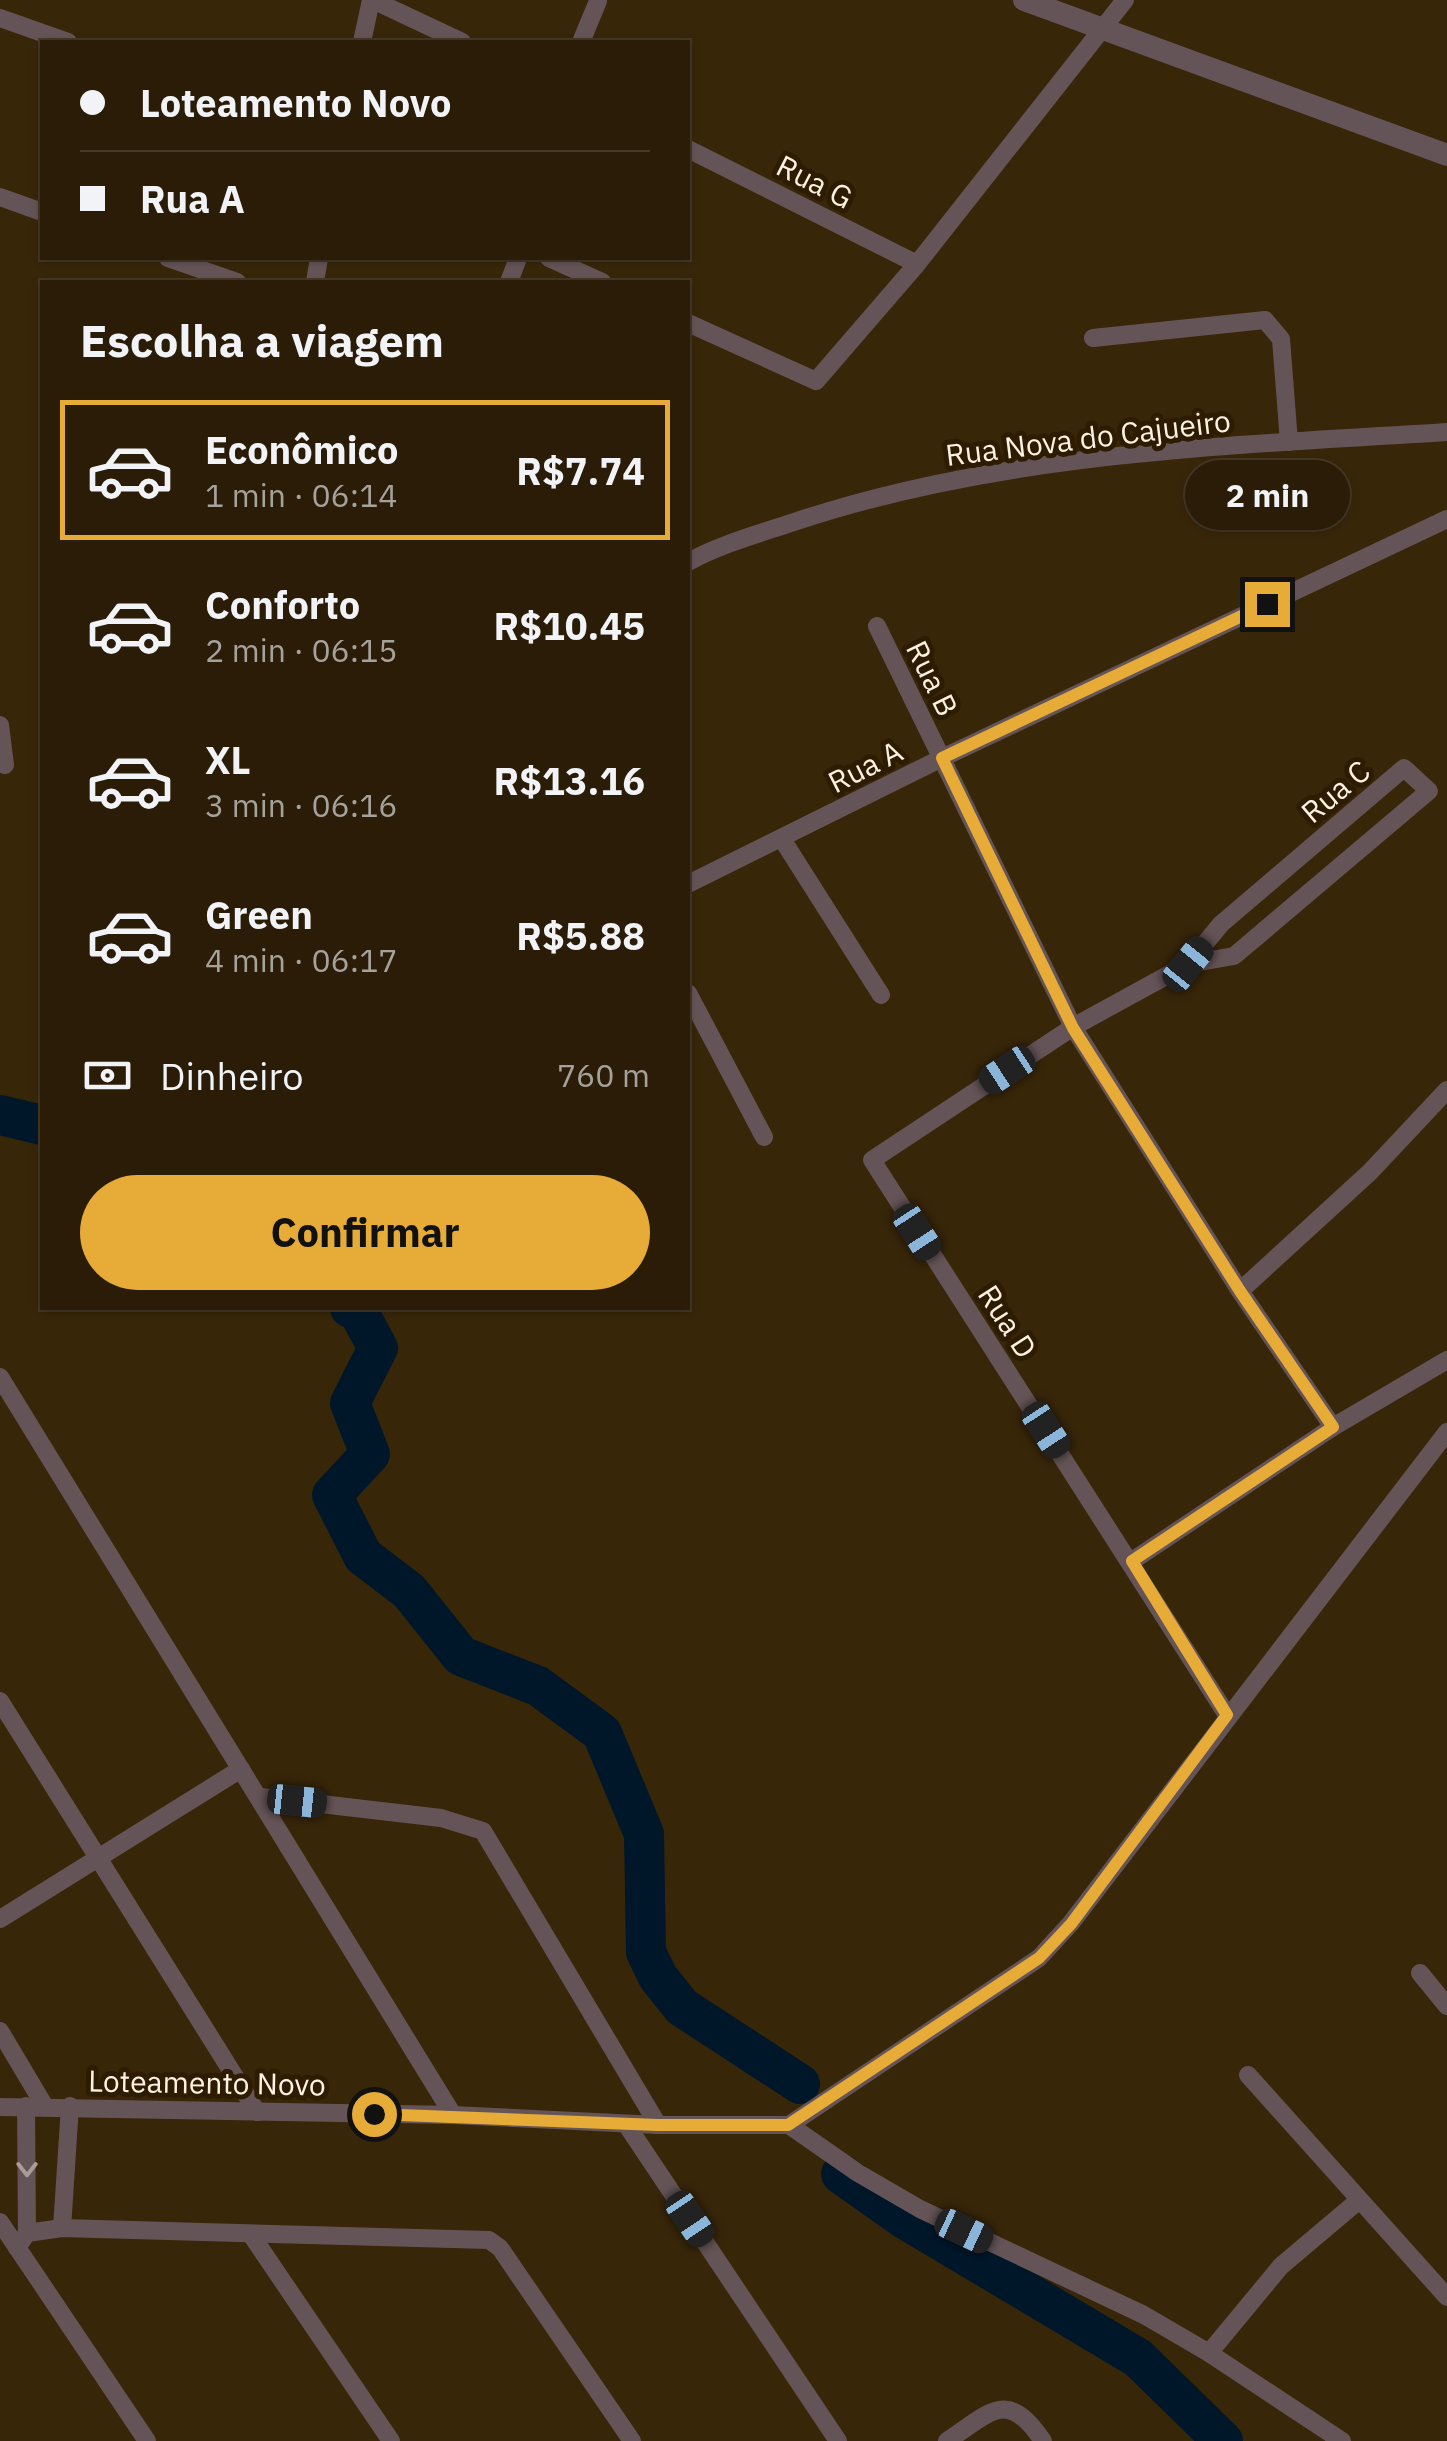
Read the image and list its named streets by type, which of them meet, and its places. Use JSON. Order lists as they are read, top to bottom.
{
  "streets": {
    "street": [
      "Rua G",
      "Rua Nova do Cajueiro",
      "Rua B",
      "Rua A",
      "Rua C",
      "Rua D",
      "Loteamento Novo"
    ]
  },
  "crossings": [
    ["Rua B", "Rua A"],
    ["Rua B", "Rua C"],
    ["Rua C", "Rua D"]
  ],
  "page": {
    "banner": ["Loteamento Novo", "Rua A"],
    "heading": "Escolha a viagem",
    "list": [
      {
        "name": "Econômico",
        "note": "1 min · 06:14",
        "value": "R$7.74"
      },
      {
        "name": "Conforto",
        "note": "2 min · 06:15",
        "value": "R$10.45"
      },
      {
        "name": "XL",
        "note": "3 min · 06:16",
        "value": "R$13.16"
      },
      {
        "name": "Green",
        "note": "4 min · 06:17",
        "value": "R$5.88"
      }
    ],
    "bubble": "2 min",
    "pay": ["Dinheiro", "760 m"],
    "buttons": "Confirmar"
  }
}
